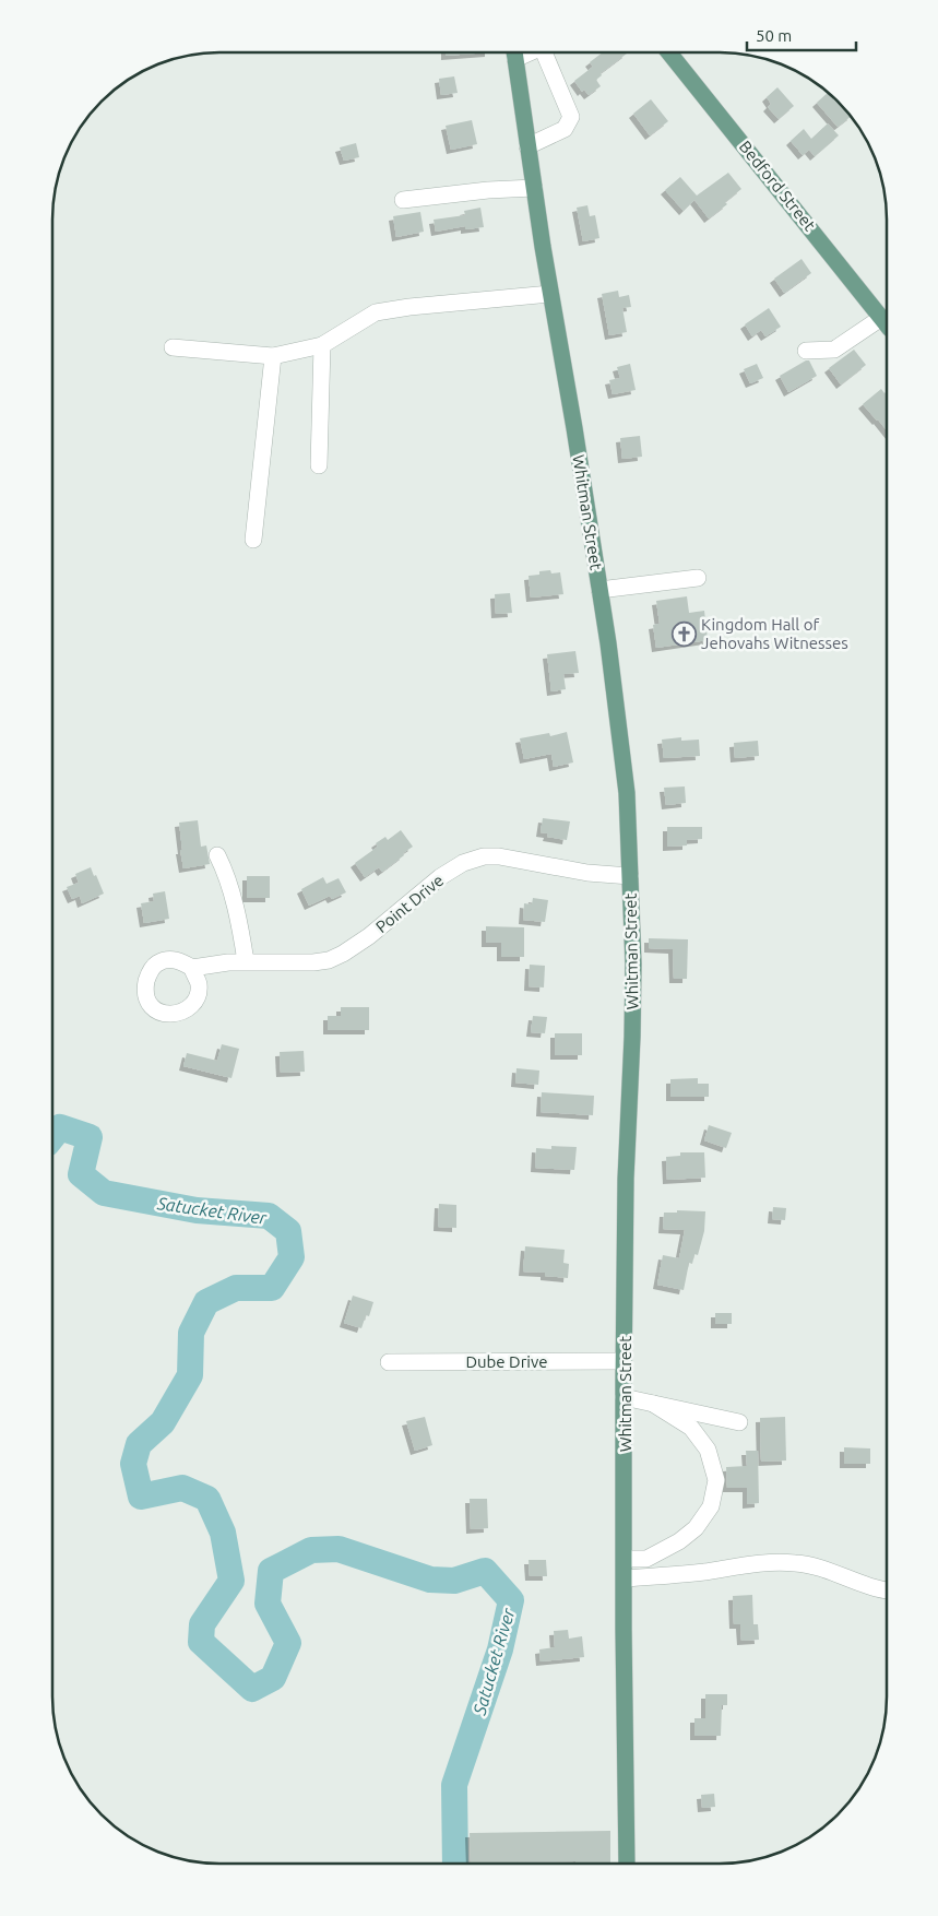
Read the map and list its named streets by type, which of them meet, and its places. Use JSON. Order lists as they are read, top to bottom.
{
  "streets": {
    "main road": ["Bedford Street", "Whitman Street"],
    "street": ["Point Drive", "Dube Drive"]
  },
  "crossings": [
    ["Whitman Street", "Point Drive"],
    ["Whitman Street", "Dube Drive"]
  ],
  "water": ["Satucket River"],
  "places": {
    "church": ["Kingdom Hall of Jehovahs Witnesses"]
  },
  "scale_bar": "50 m"
}
